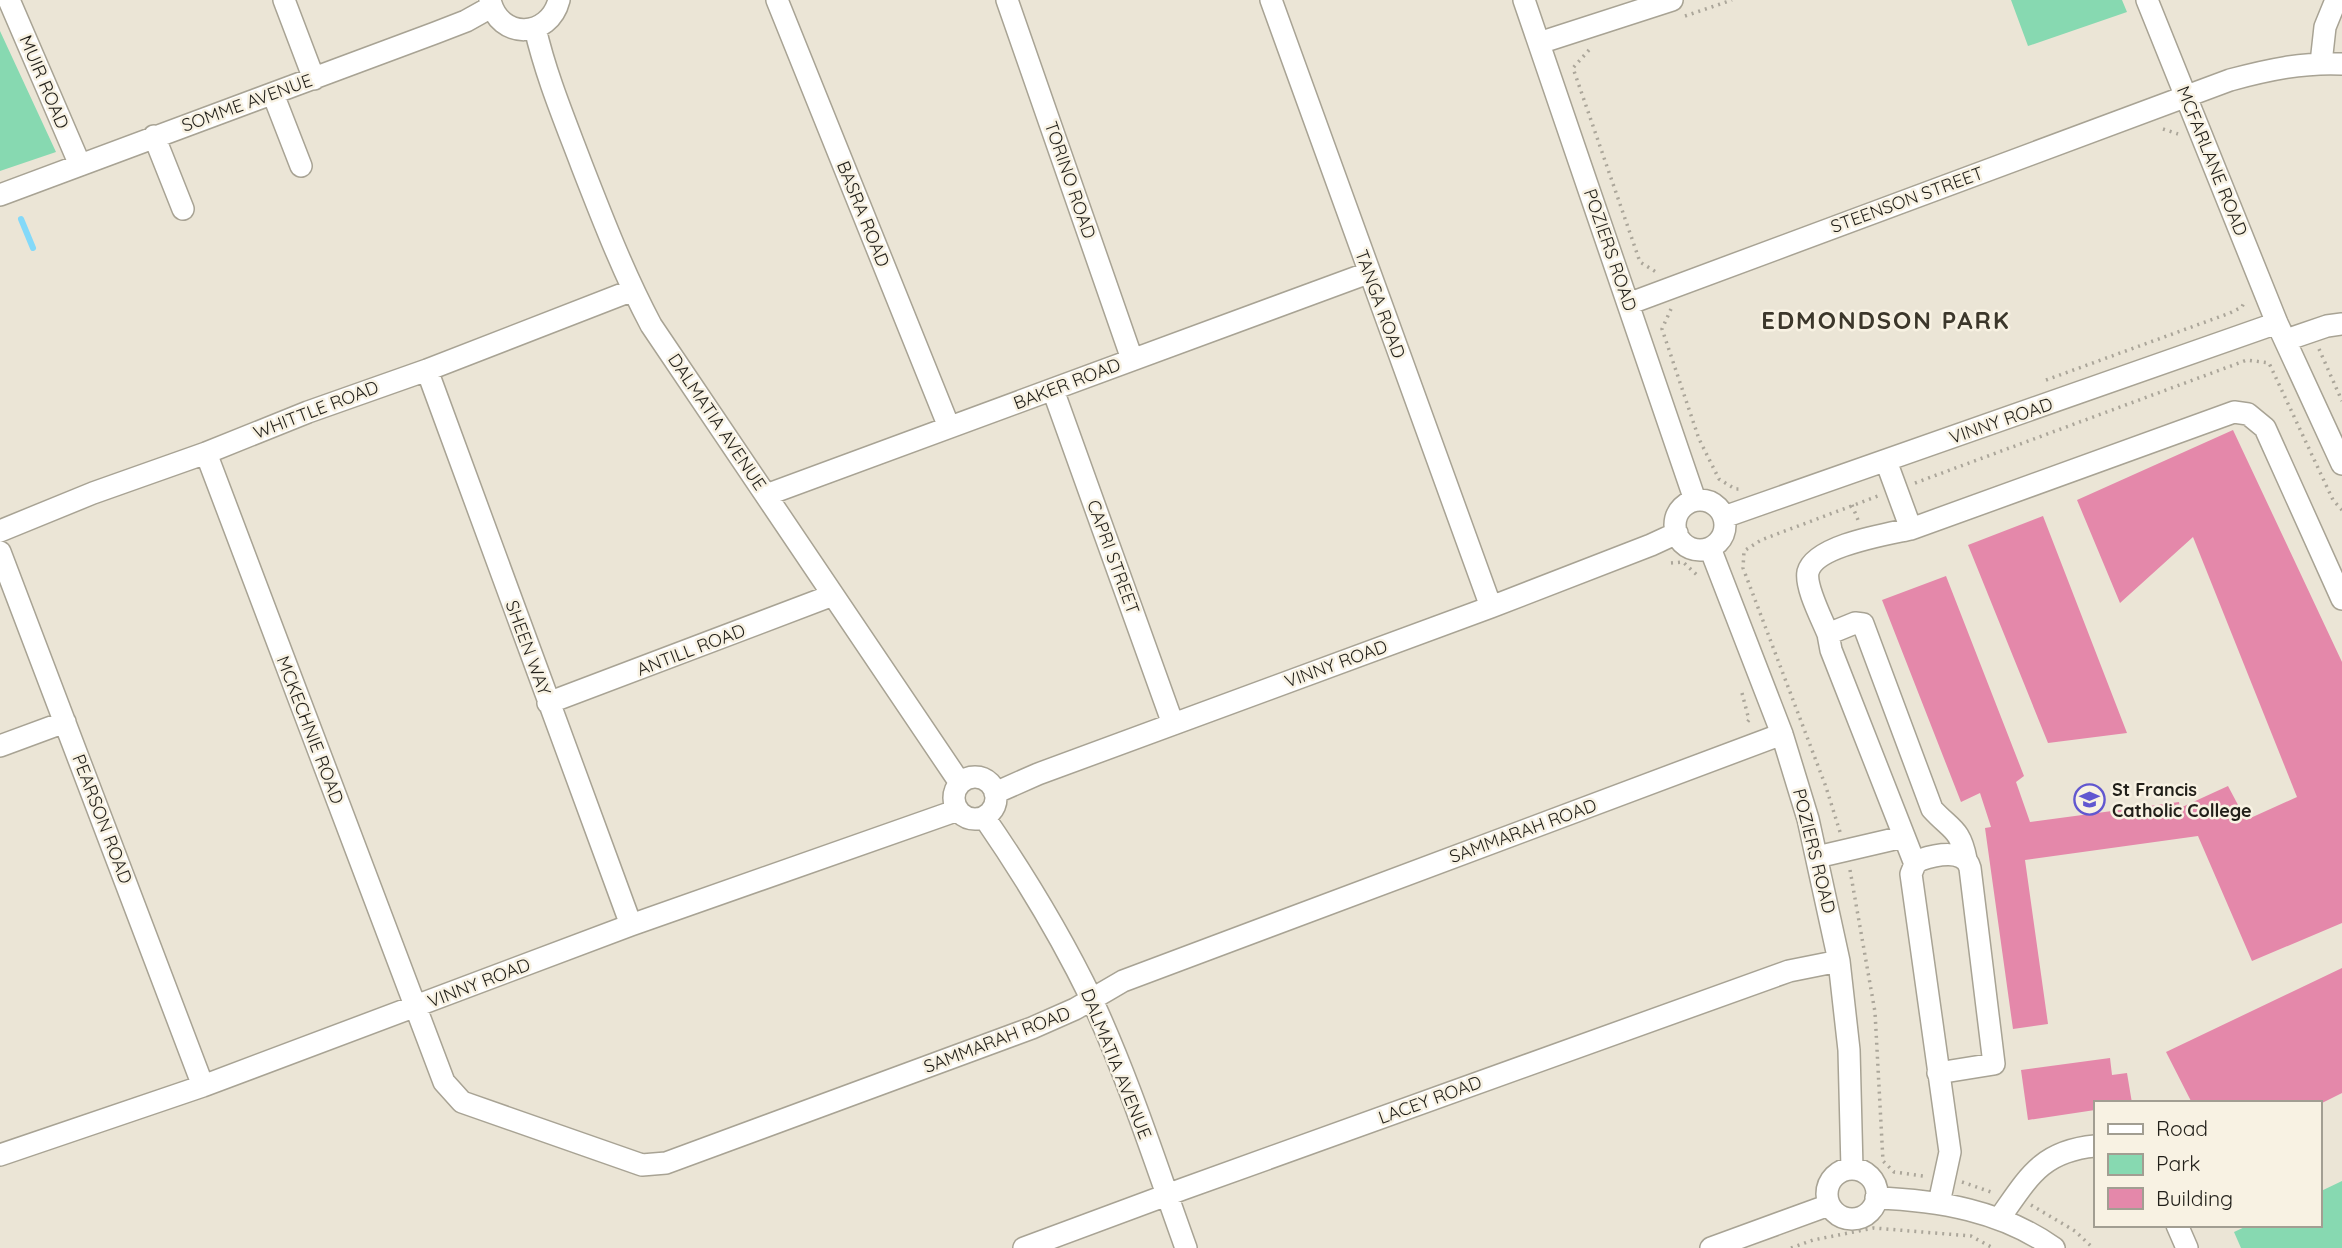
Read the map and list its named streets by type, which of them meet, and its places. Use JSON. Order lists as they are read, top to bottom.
{
  "streets": {
    "street": [
      "MUIR ROAD",
      "SOMME AVENUE",
      "MCFARLANE ROAD",
      "TORINO ROAD",
      "STEENSON STREET",
      "BASRA ROAD",
      "POZIERS ROAD",
      "TANGA ROAD",
      "BAKER ROAD",
      "WHITTLE ROAD",
      "VINNY ROAD",
      "DALMATIA AVENUE",
      "CAPRI STREET",
      "SHEEN WAY",
      "ANTILL ROAD",
      "MCKECHNIE ROAD",
      "PEARSON ROAD",
      "SAMMARAH ROAD",
      "LACEY ROAD"
    ]
  },
  "crossings": [
    ["MUIR ROAD", "SOMME AVENUE"],
    ["MCFARLANE ROAD", "STEENSON STREET"],
    ["MCFARLANE ROAD", "VINNY ROAD"],
    ["TORINO ROAD", "BAKER ROAD"],
    ["STEENSON STREET", "POZIERS ROAD"],
    ["BASRA ROAD", "BAKER ROAD"],
    ["POZIERS ROAD", "VINNY ROAD"],
    ["POZIERS ROAD", "SAMMARAH ROAD"],
    ["POZIERS ROAD", "LACEY ROAD"],
    ["TANGA ROAD", "BAKER ROAD"],
    ["TANGA ROAD", "VINNY ROAD"],
    ["BAKER ROAD", "DALMATIA AVENUE"],
    ["BAKER ROAD", "CAPRI STREET"],
    ["WHITTLE ROAD", "DALMATIA AVENUE"],
    ["WHITTLE ROAD", "SHEEN WAY"],
    ["WHITTLE ROAD", "MCKECHNIE ROAD"],
    ["VINNY ROAD", "DALMATIA AVENUE"],
    ["VINNY ROAD", "CAPRI STREET"],
    ["VINNY ROAD", "SHEEN WAY"],
    ["VINNY ROAD", "MCKECHNIE ROAD"],
    ["VINNY ROAD", "PEARSON ROAD"],
    ["VINNY ROAD", "SAMMARAH ROAD"],
    ["DALMATIA AVENUE", "ANTILL ROAD"],
    ["DALMATIA AVENUE", "SAMMARAH ROAD"],
    ["DALMATIA AVENUE", "LACEY ROAD"],
    ["SHEEN WAY", "ANTILL ROAD"],
    ["MCKECHNIE ROAD", "SAMMARAH ROAD"]
  ],
  "districts": ["EDMONDSON PARK"],
  "places": {
    "school or university": ["St Francis Catholic College"]
  },
  "legend": ["Road", "Park", "Building"]
}
